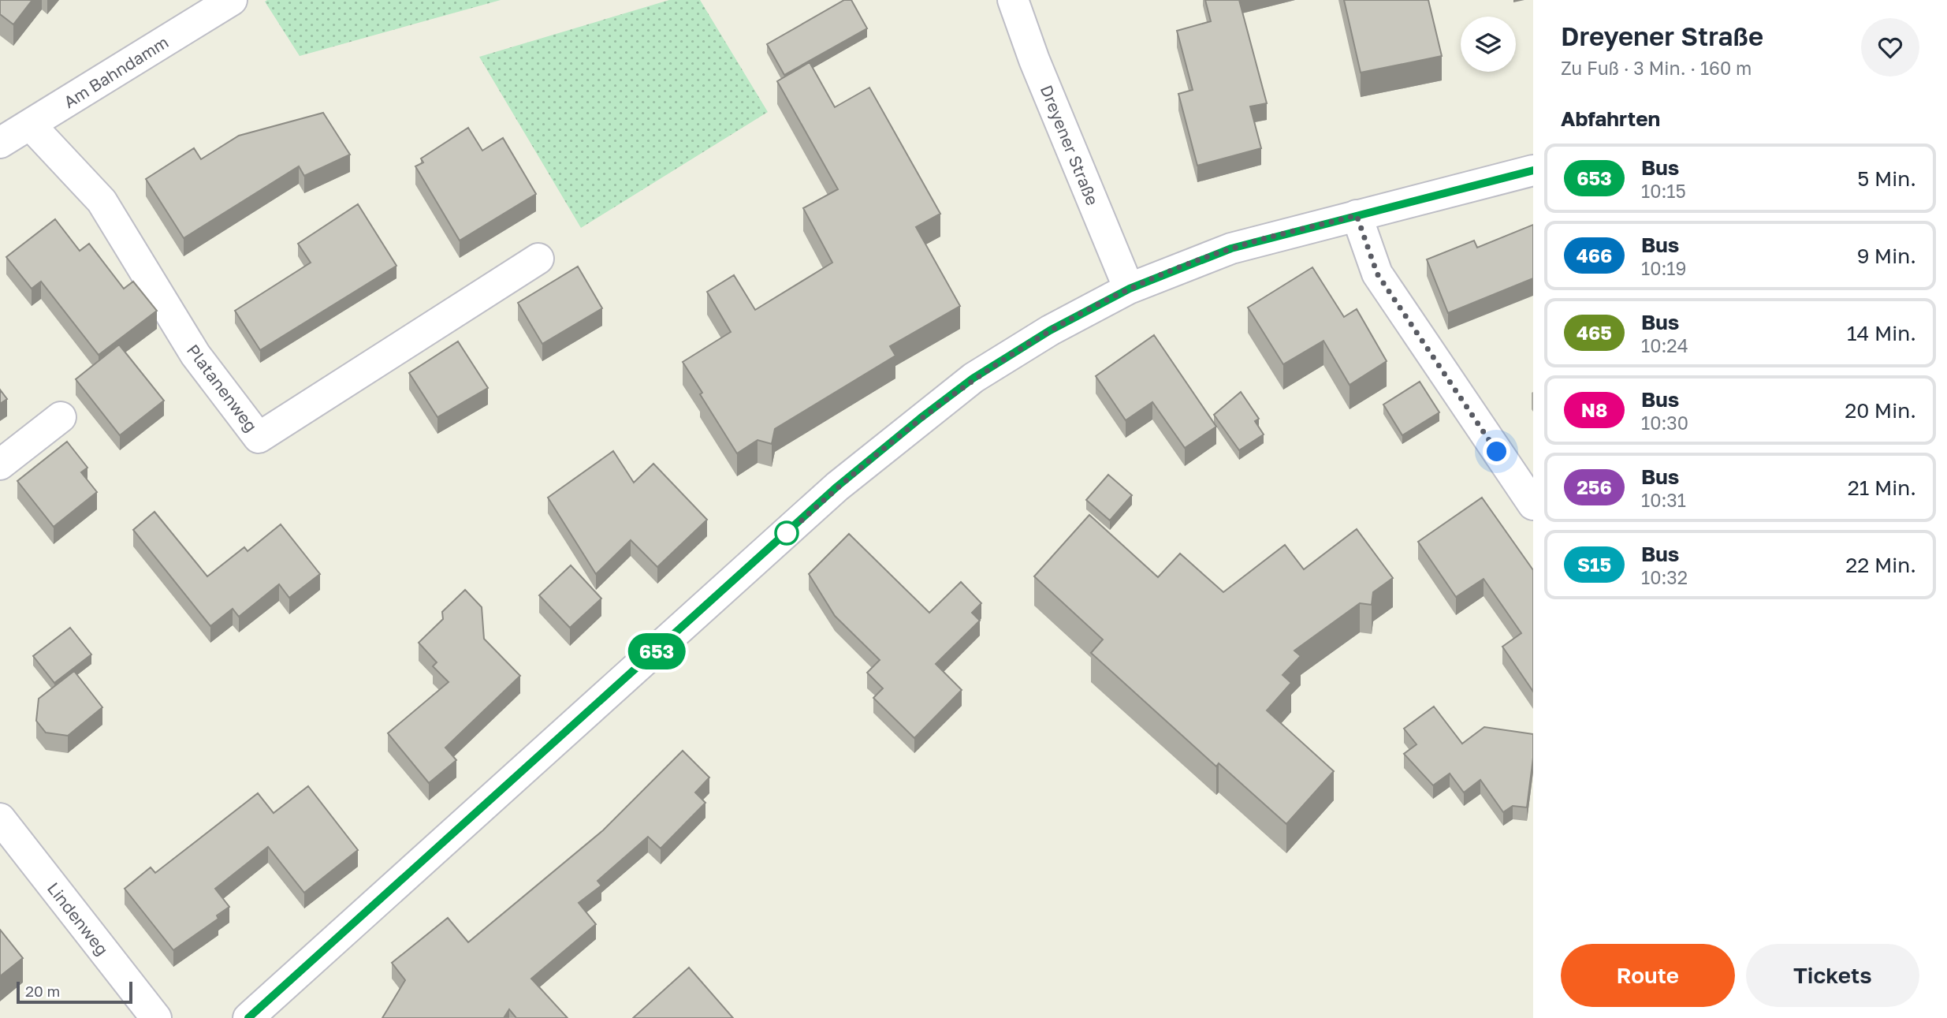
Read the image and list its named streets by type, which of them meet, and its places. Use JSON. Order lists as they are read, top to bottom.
{
  "streets": {
    "street": [
      "Am Bahndamm",
      "Dreyener Straße",
      "Platanenweg",
      "Lindenweg"
    ]
  },
  "crossings": [
    ["Am Bahndamm", "Platanenweg"]
  ],
  "lines": ["bus line 653"],
  "scale_bar": "20 m",
  "page": {
    "on_map": "653",
    "heading": [
      ["Dreyener Straße", "Zu Fuß · 3 Min. · 160 m"],
      "Abfahrten"
    ],
    "list": [
      {
        "mark": "653",
        "name": "Bus",
        "note": "10:15",
        "value": "5 Min."
      },
      {
        "mark": "466",
        "name": "Bus",
        "note": "10:19",
        "value": "9 Min."
      },
      {
        "mark": "465",
        "name": "Bus",
        "note": "10:24",
        "value": "14 Min."
      },
      {
        "mark": "N8",
        "name": "Bus",
        "note": "10:30",
        "value": "20 Min."
      },
      {
        "mark": "256",
        "name": "Bus",
        "note": "10:31",
        "value": "21 Min."
      },
      {
        "mark": "S15",
        "name": "Bus",
        "note": "10:32",
        "value": "22 Min."
      }
    ],
    "buttons": ["Route", "Tickets"],
    "scale": "20 m"
  }
}
